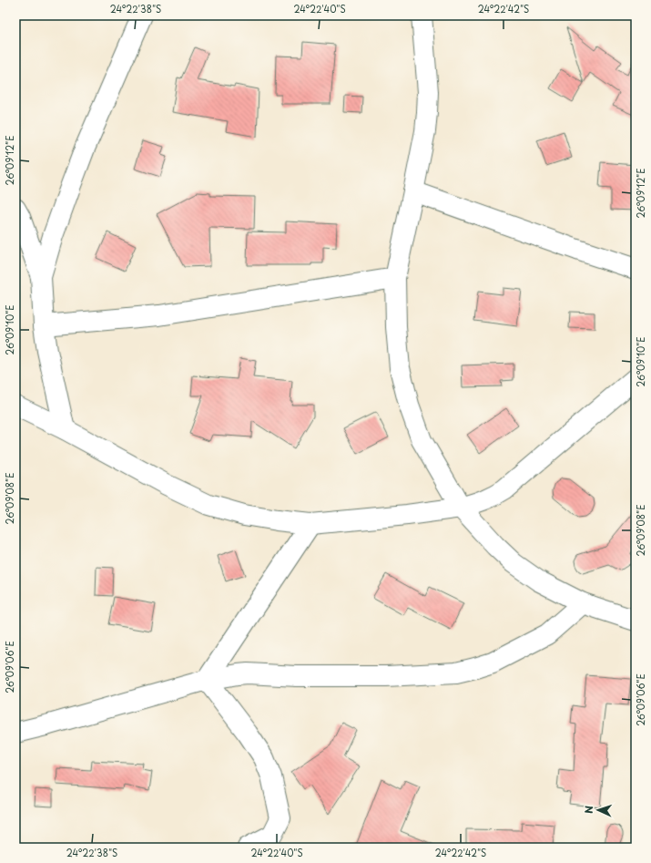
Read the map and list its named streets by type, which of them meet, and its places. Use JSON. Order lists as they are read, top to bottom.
{
  "north": "left",
  "coordinates": [
    "24°22'38\"S",
    "24°22'40\"S",
    "24°22'42\"S",
    "26°09'12\"E",
    "26°09'10\"E",
    "26°09'08\"E",
    "26°09'06\"E"
  ]
}
